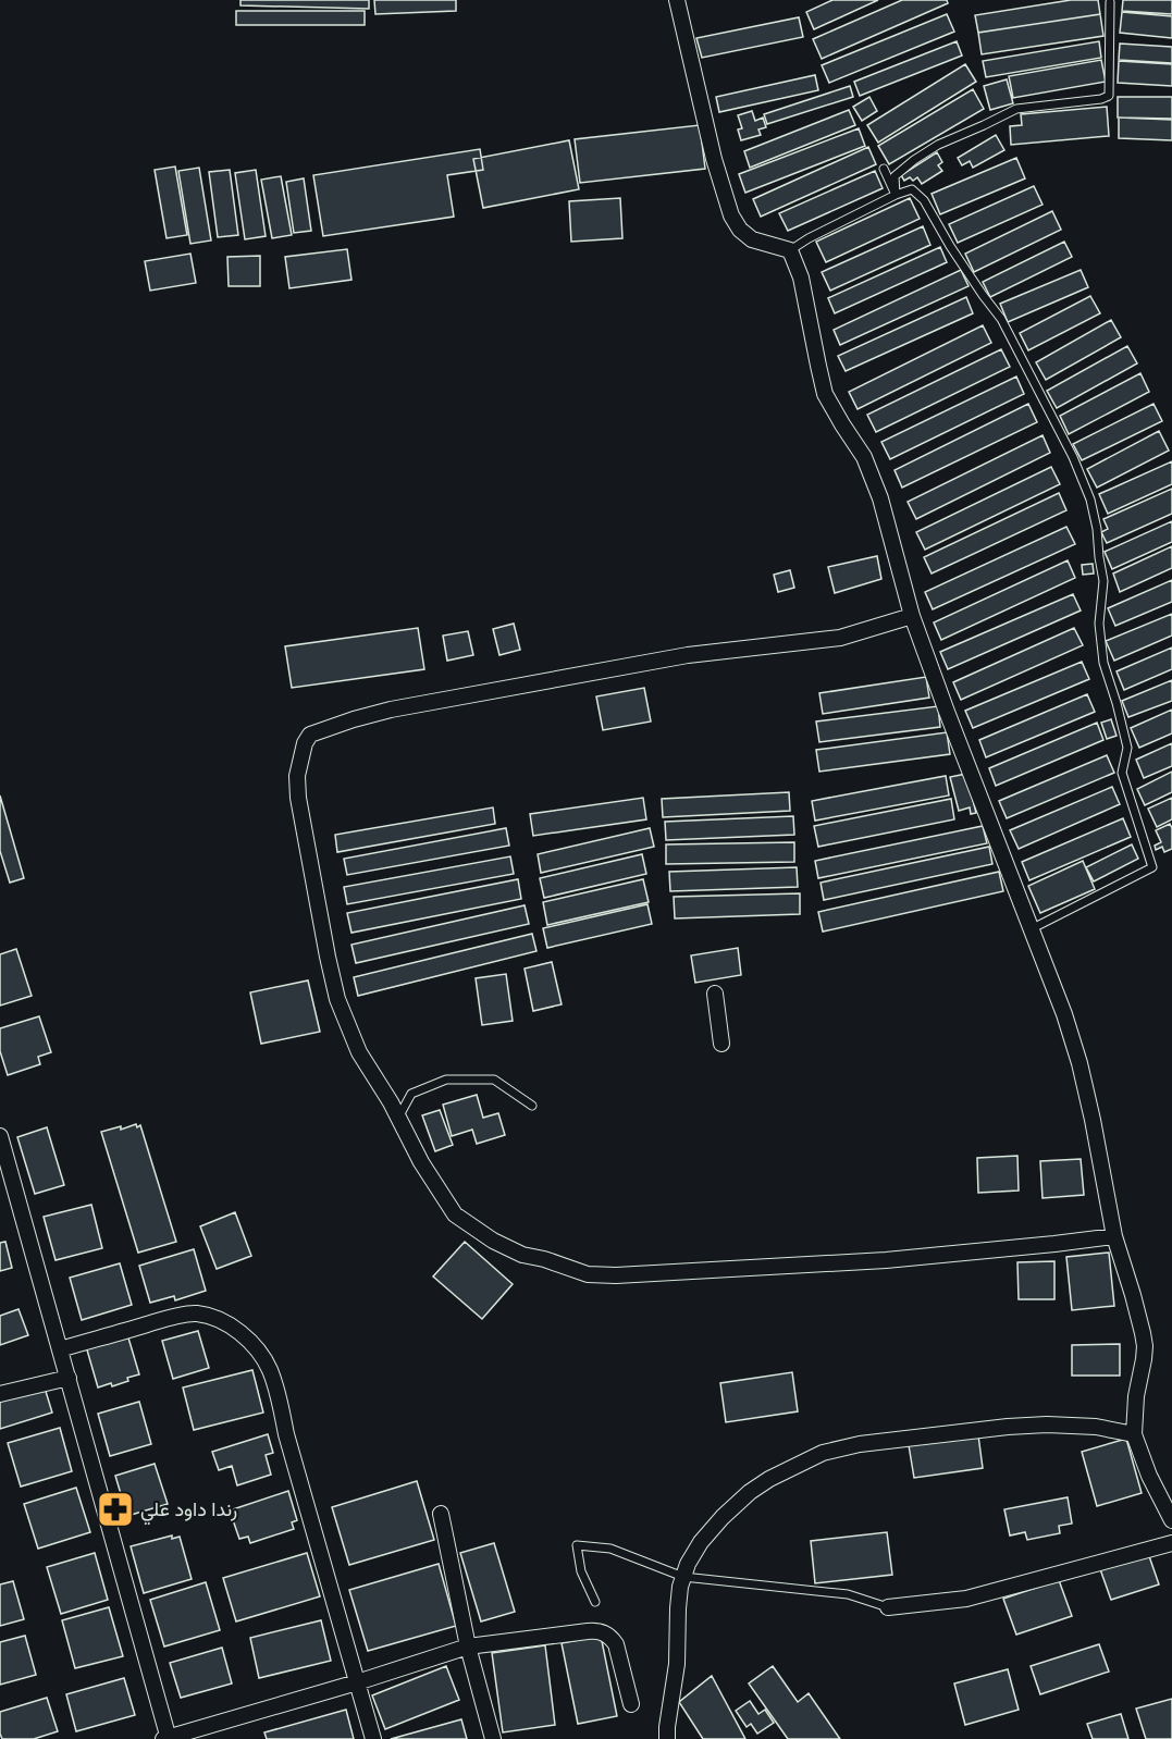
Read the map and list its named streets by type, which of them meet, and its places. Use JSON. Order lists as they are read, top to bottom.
{
  "places": {
    "pharmacy": ["رندا داود علي"]
  }
}
